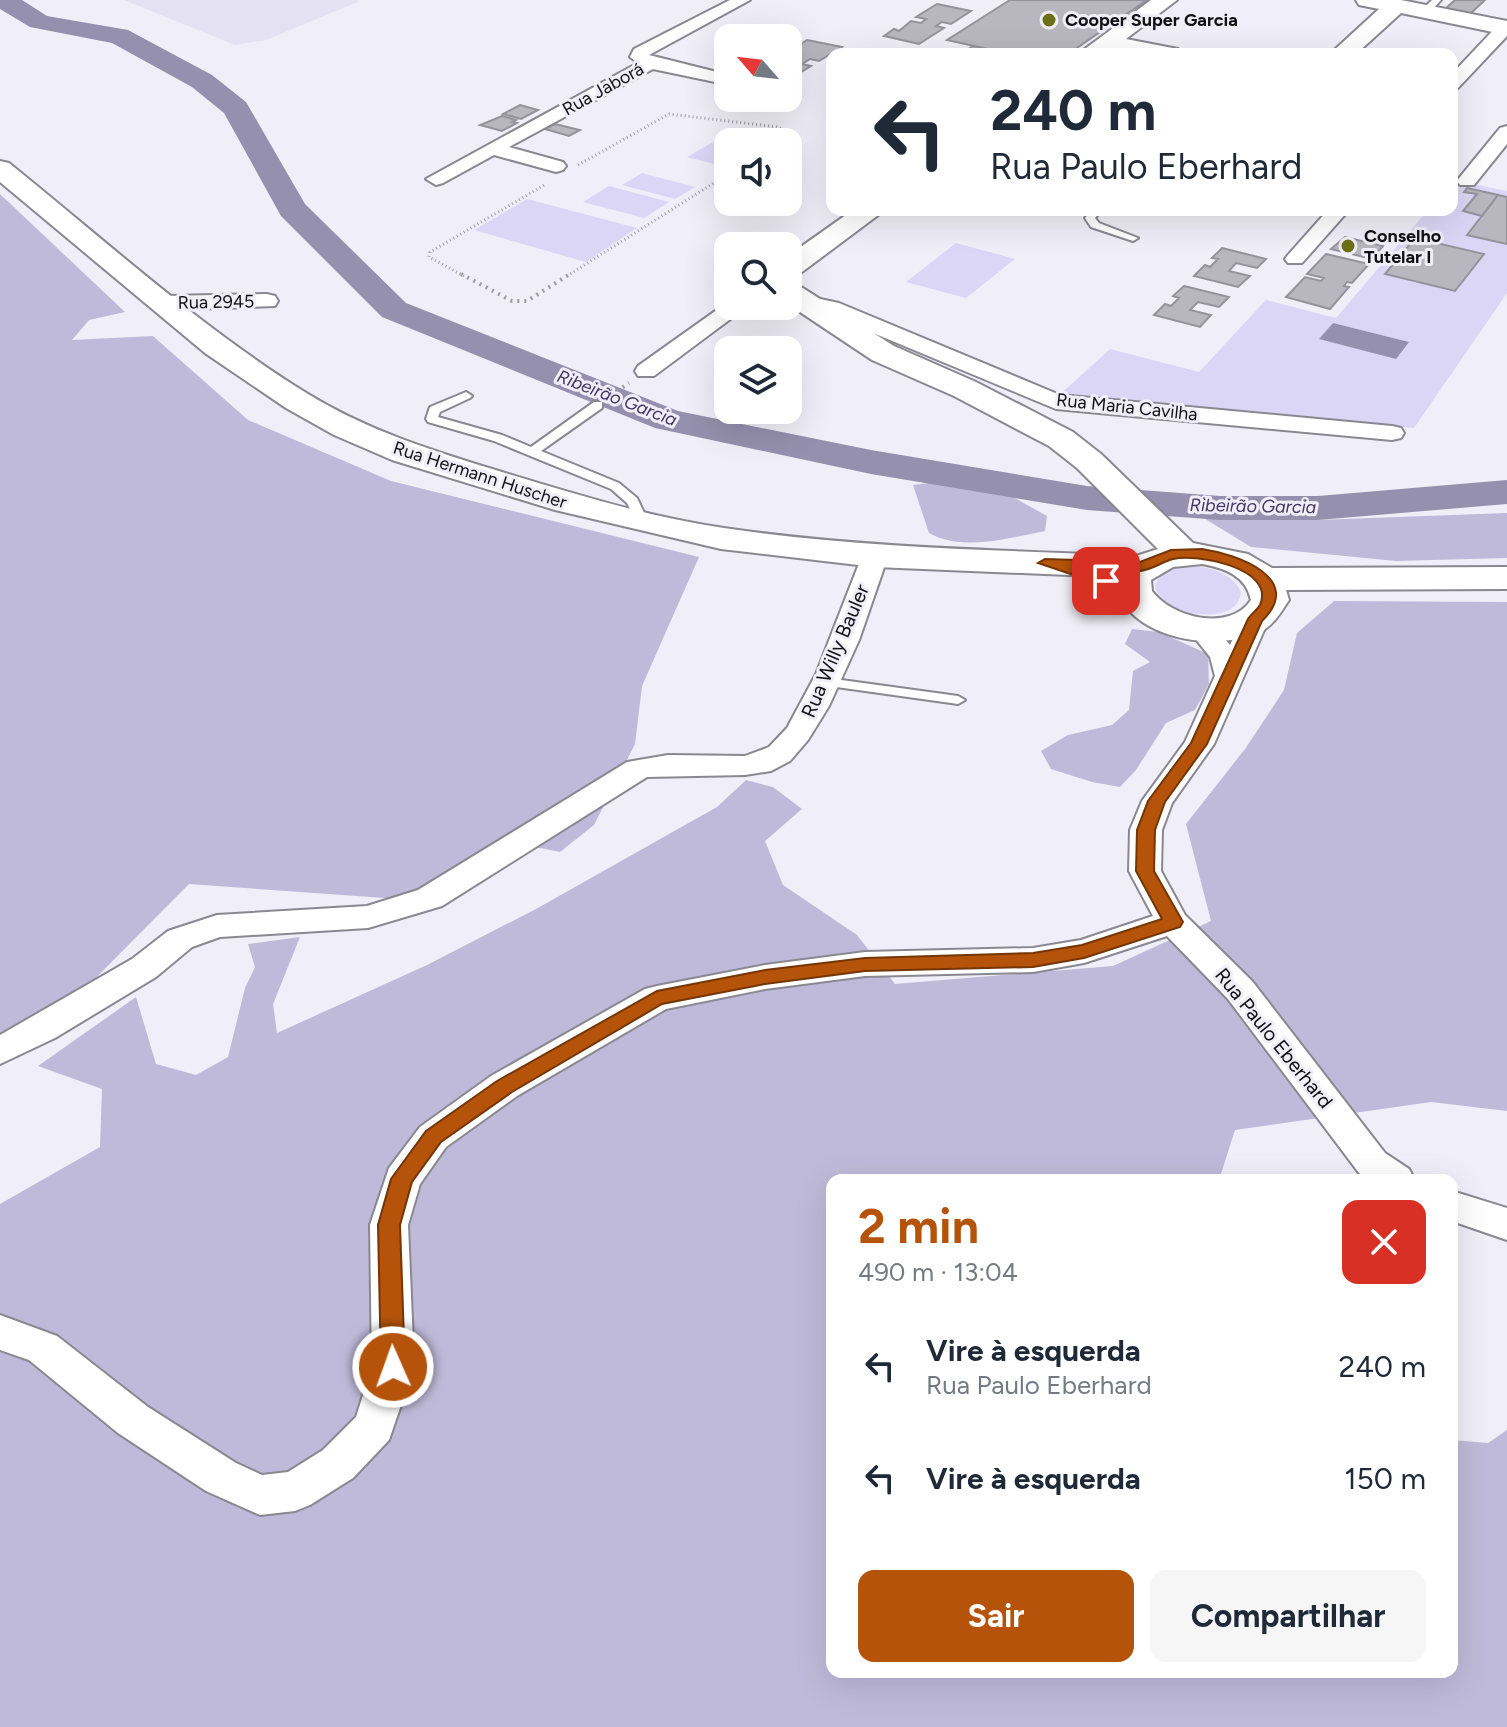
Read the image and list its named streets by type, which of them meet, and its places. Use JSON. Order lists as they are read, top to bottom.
{
  "streets": {
    "main road": ["Rua Hermann Huscher"],
    "street": [
      "Rua Jaborá",
      "Rua 2945",
      "Rua Maria Cavilha",
      "Rua Willy Bauler",
      "Rua Paulo Eberhard"
    ]
  },
  "crossings": [
    ["Rua 2945", "Rua Hermann Huscher"],
    ["Rua Hermann Huscher", "Rua Willy Bauler"],
    ["Rua Hermann Huscher", "Rua Paulo Eberhard"]
  ],
  "water": ["Ribeirão Garcia"],
  "places": ["Cooper Super Garcia", "Conselho Tutelar I"],
  "north": "top left",
  "page": {
    "turn": ["240 m", "Rua Paulo Eberhard"],
    "heading": ["2 min", "490 m · 13:04"],
    "list": [
      {
        "name": "Vire à esquerda",
        "note": "Rua Paulo Eberhard",
        "value": "240 m"
      },
      {
        "name": "Vire à esquerda",
        "value": "150 m"
      }
    ],
    "buttons": ["Sair", "Compartilhar"]
  }
}
